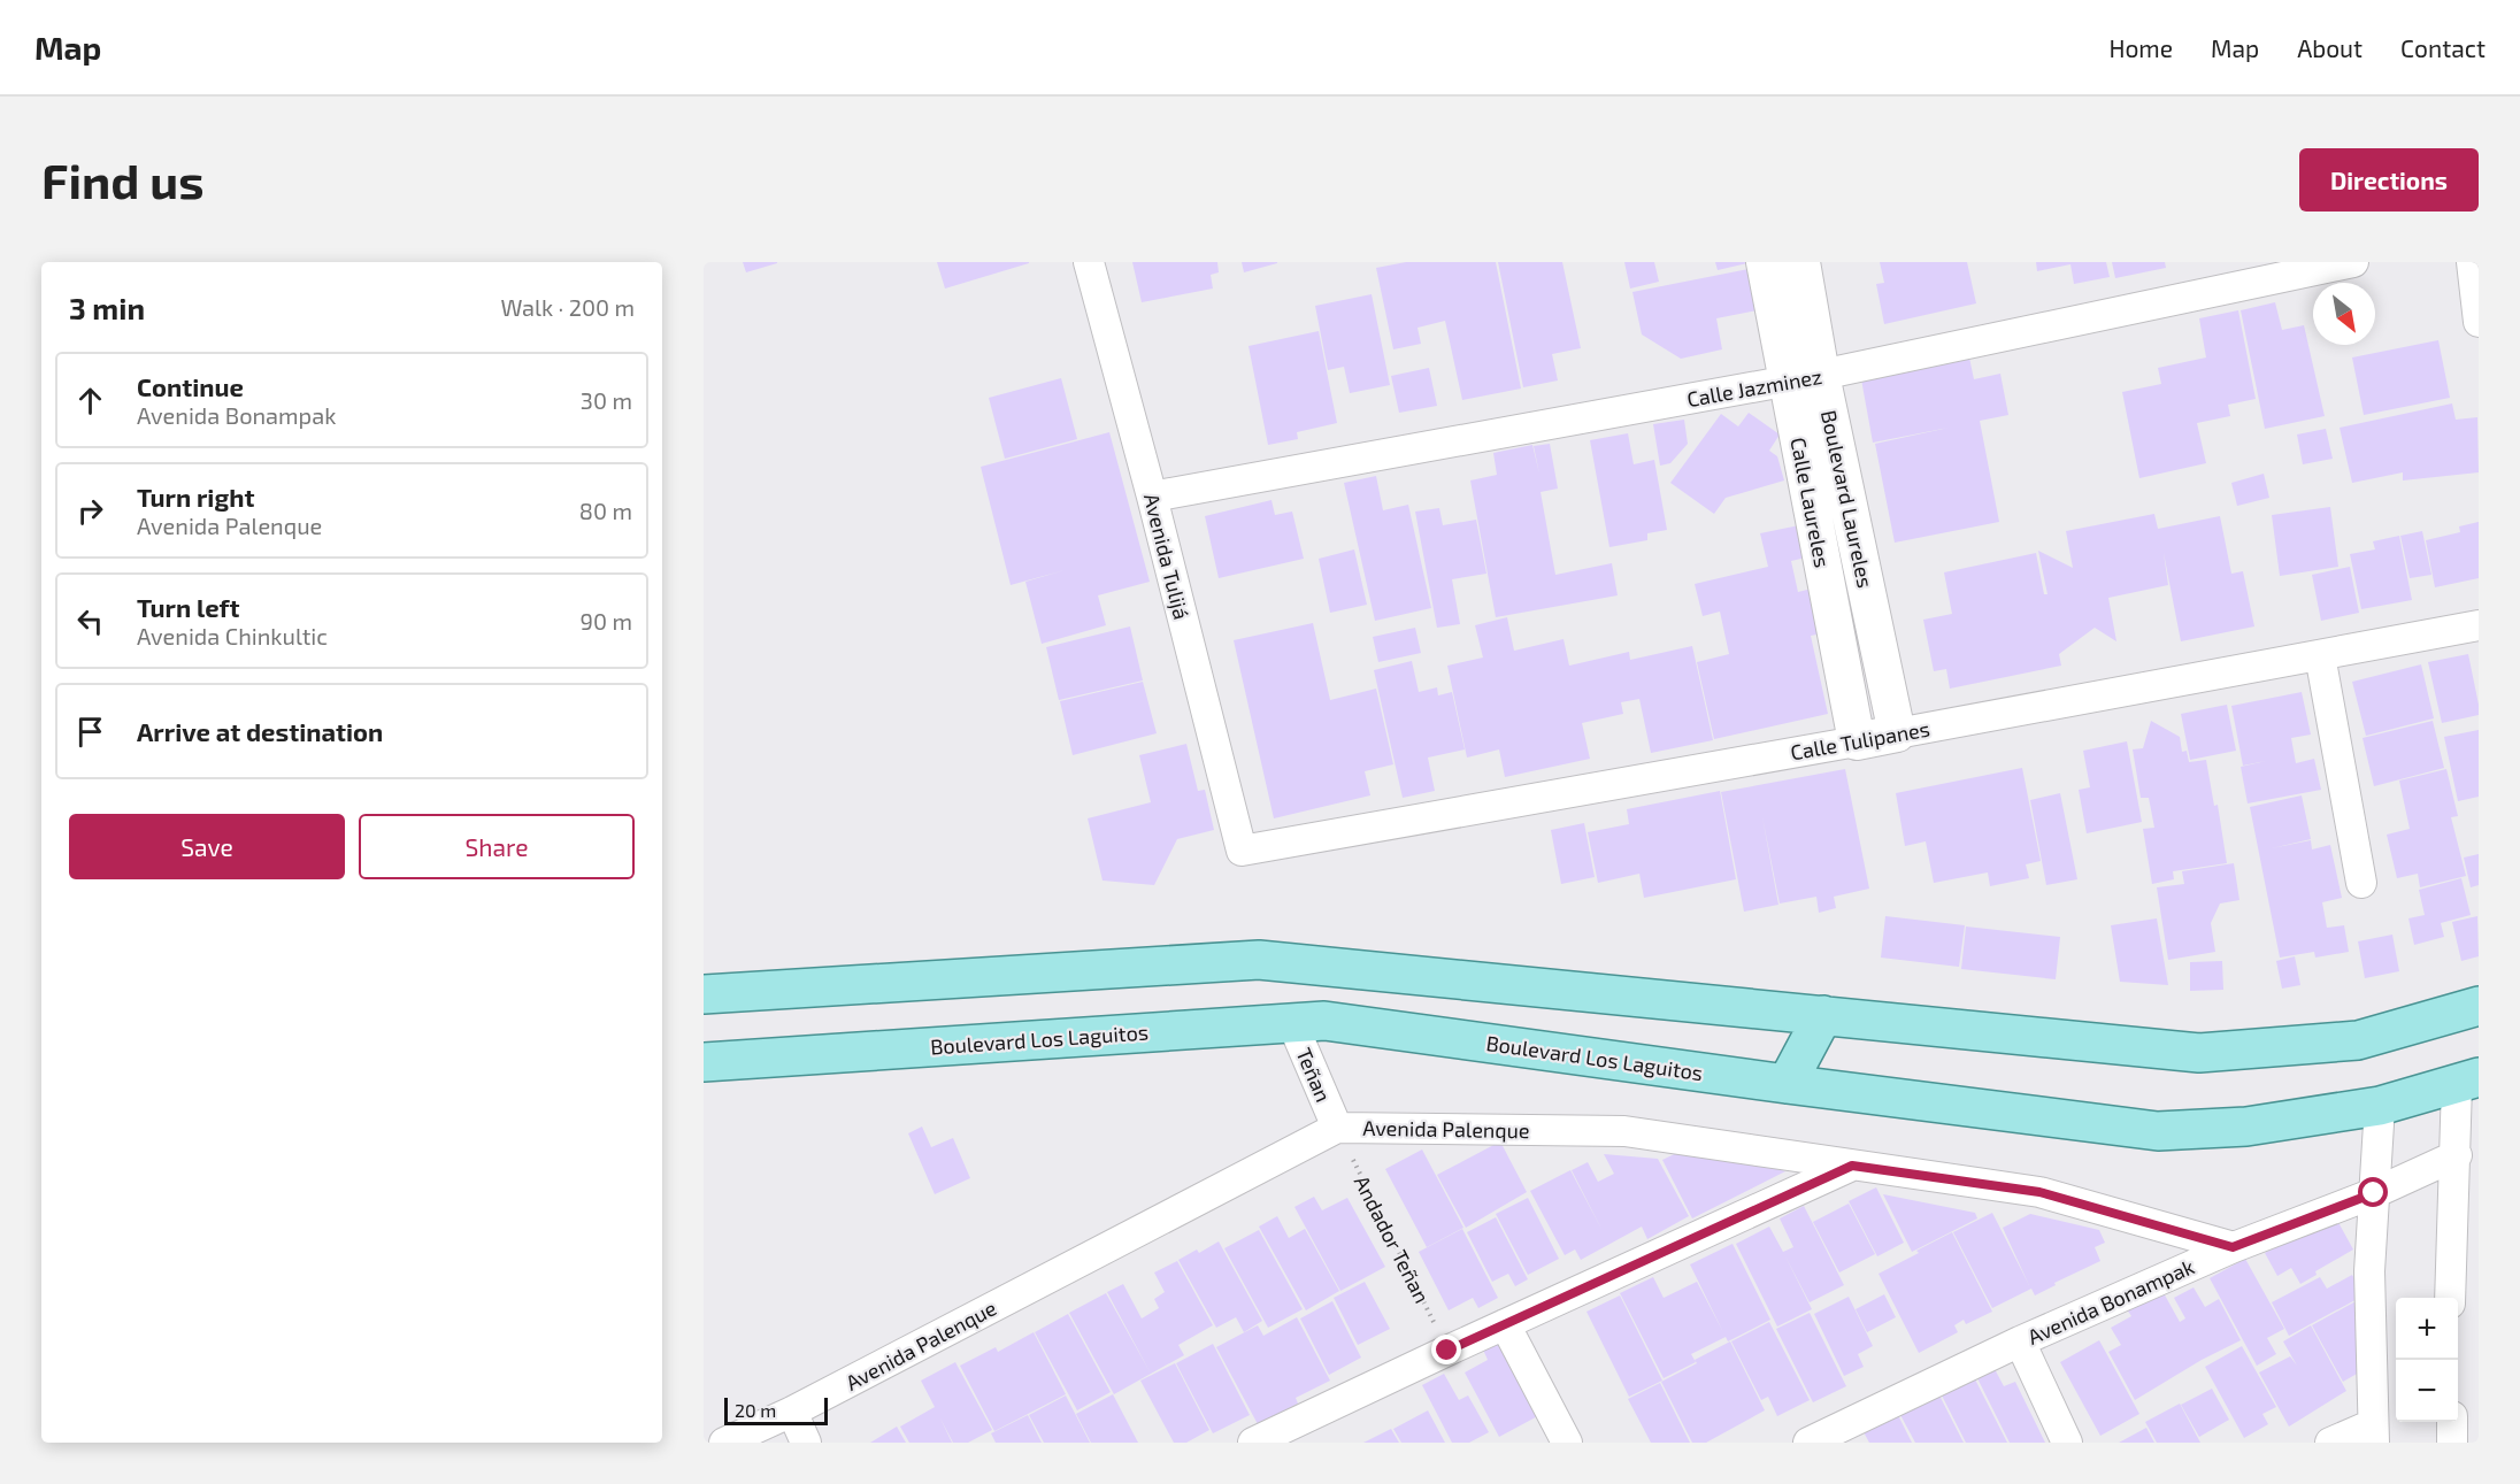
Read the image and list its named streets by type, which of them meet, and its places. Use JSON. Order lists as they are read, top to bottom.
{
  "streets": {
    "main road": ["Boulevard Los Laguitos"],
    "street": [
      "Calle Jazminez",
      "Boulevard Laureles",
      "Calle Laureles",
      "Avenida Tulijá",
      "Calle Tulipanes",
      "Teñan",
      "Avenida Palenque",
      "Avenida Bonampak"
    ],
    "path": ["Andador Teñan"]
  },
  "crossings": [
    ["Calle Jazminez", "Boulevard Laureles"],
    ["Calle Jazminez", "Calle Laureles"],
    ["Calle Jazminez", "Avenida Tulijá"],
    ["Boulevard Laureles", "Calle Laureles"],
    ["Boulevard Laureles", "Calle Tulipanes"],
    ["Calle Laureles", "Calle Tulipanes"],
    ["Avenida Tulijá", "Calle Tulipanes"],
    ["Boulevard Los Laguitos", "Teñan"],
    ["Teñan", "Avenida Palenque"],
    ["Teñan", "Andador Teñan"],
    ["Avenida Palenque", "Andador Teñan"],
    ["Avenida Palenque", "Avenida Bonampak"]
  ],
  "scale_bar": "20 m",
  "north": "bottom right",
  "page": {
    "header": "Map",
    "nav": [
      "Home",
      "Map",
      "About",
      "Contact"
    ],
    "buttons": [
      "Directions",
      ["Save", "Share"]
    ],
    "title": "Find us",
    "heading": ["3 min", "Walk · 200 m"],
    "list": [
      ["Continue", "Avenida Bonampak", "30 m"],
      ["Turn right", "Avenida Palenque", "80 m"],
      ["Turn left", "Avenida Chinkultic", "90 m"],
      "Arrive at destination"
    ],
    "map_buttons": ["+", "−"],
    "scale": "20 m"
  }
}
